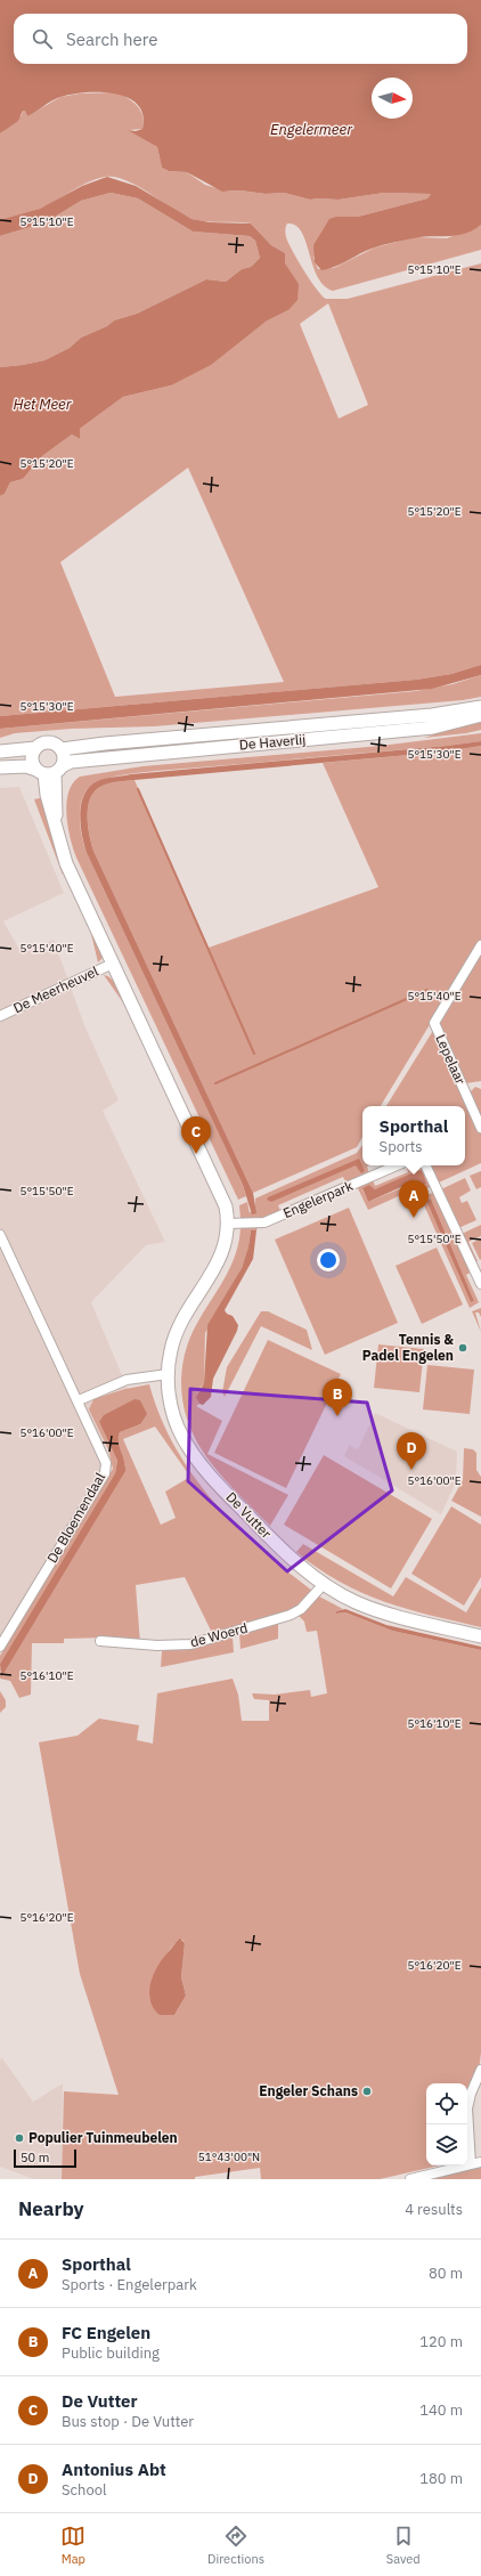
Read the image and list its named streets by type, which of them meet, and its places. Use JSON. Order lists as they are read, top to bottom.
{
  "streets": {
    "street": [
      "De Haverlij",
      "De Meerheuvel",
      "Lepelaar",
      "Engelerpark",
      "De Vutter",
      "De Bloemendaal",
      "de Woerd"
    ]
  },
  "crossings": [
    ["De Haverlij", "De Vutter"],
    ["De Meerheuvel", "De Vutter"],
    ["Engelerpark", "De Vutter"],
    ["De Vutter", "de Woerd"]
  ],
  "water": ["Engelermeer", "Het Meer"],
  "places": ["Tennis & Padel Engelen", "Engeler Schans", "Populier Tuinmeubelen"],
  "scale_bar": "50 m",
  "north": "right",
  "page": {
    "search": "Search here",
    "popup": ["Sporthal", "Sports"],
    "pins": [
      "C",
      "A",
      "B",
      "D"
    ],
    "scale": "50 m",
    "heading": ["Nearby", "4 results"],
    "list": [
      {
        "mark": "A",
        "name": "Sporthal",
        "note": "Sports · Engelerpark",
        "value": "80 m"
      },
      {
        "mark": "B",
        "name": "FC Engelen",
        "note": "Public building",
        "value": "120 m"
      },
      {
        "mark": "C",
        "name": "De Vutter",
        "note": "Bus stop · De Vutter",
        "value": "140 m"
      },
      {
        "mark": "D",
        "name": "Antonius Abt",
        "note": "School",
        "value": "180 m"
      }
    ],
    "nav": ["Map", "Directions", "Saved"]
  },
  "coordinates": [
    "5°15'10\"E",
    "5°15'20\"E",
    "5°15'30\"E",
    "5°15'40\"E",
    "5°15'50\"E",
    "5°16'00\"E",
    "5°16'10\"E",
    "5°16'20\"E",
    "51°43'00\"N"
  ]
}
